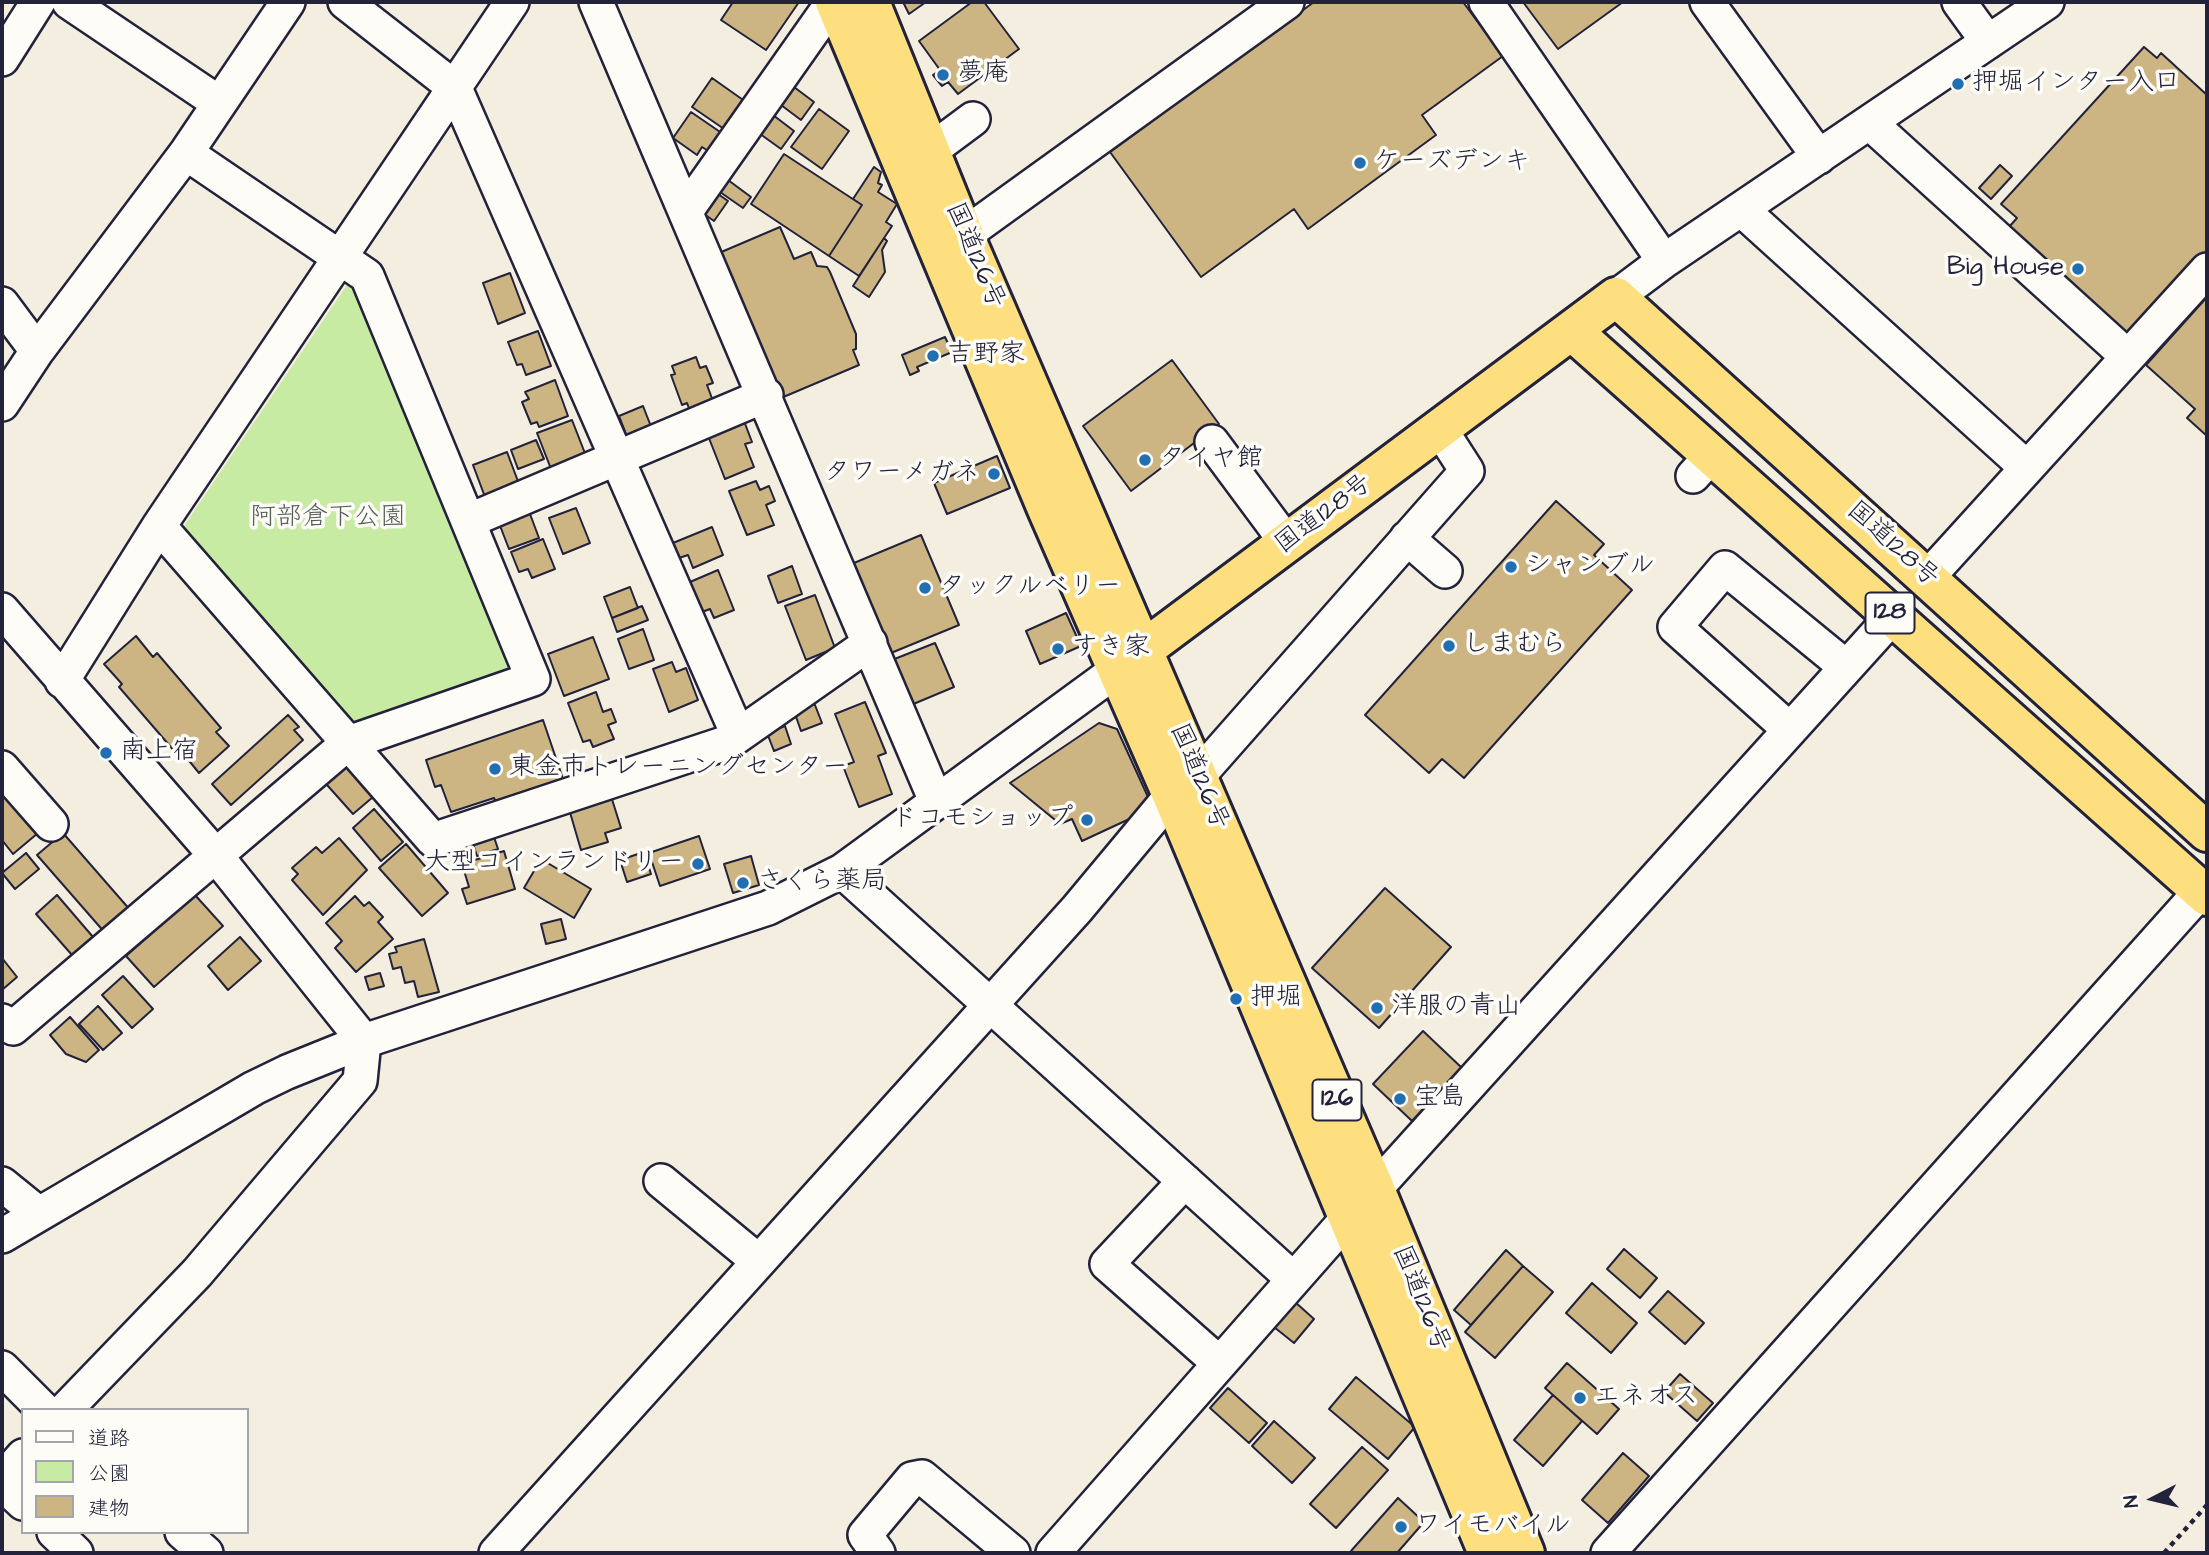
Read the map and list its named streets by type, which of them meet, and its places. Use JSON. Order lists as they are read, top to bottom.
{
  "streets": {
    "highway": [
      "国道126号",
      "国道128号",
      "128",
      "126"
    ]
  },
  "crossings": [
    ["国道126号", "国道128号"]
  ],
  "parks": ["阿部倉下公園"],
  "places": [
    "夢庵",
    "押堀インター入口",
    "ケーズデンキ",
    "Big House",
    "吉野家",
    "タイヤ館",
    "タワーメガネ",
    "シャンブル",
    "タックルベリー",
    "しまむら",
    "すき家",
    "南上宿",
    "東金市トレーニングセンター",
    "ドコモショップ",
    "大型コインランドリー",
    "さくら薬局",
    "押堀",
    "洋服の青山",
    "宝島",
    "エネオス",
    "ワイモバイル"
  ],
  "legend": ["道路", "公園", "建物"],
  "north": "left"
}
